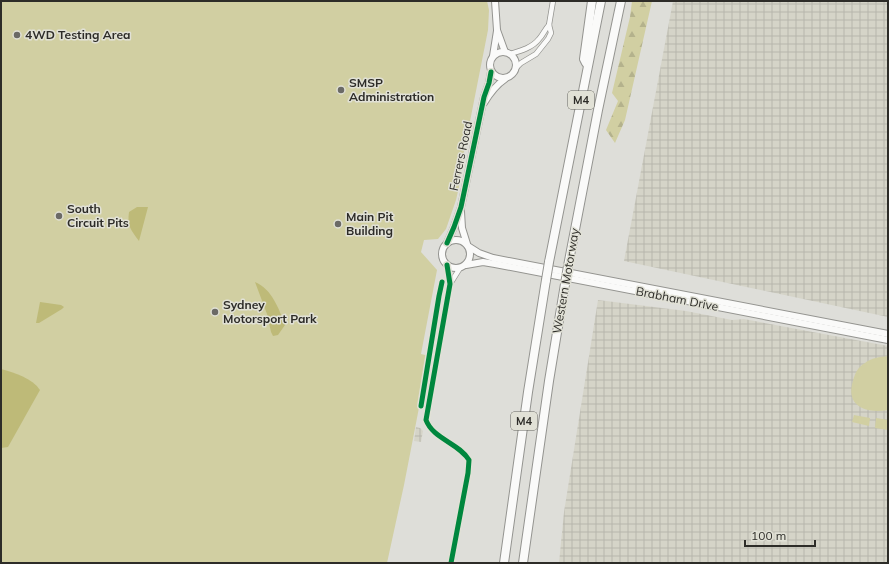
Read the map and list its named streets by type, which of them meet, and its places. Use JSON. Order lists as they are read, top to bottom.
{
  "streets": {
    "highway": ["M4", "Western Motorway"],
    "main road": ["Ferrers Road", "Brabham Drive"]
  },
  "crossings": [
    ["Ferrers Road", "Brabham Drive"]
  ],
  "places": [
    "4WD Testing Area",
    "SMSP Administration",
    "South Circuit Pits",
    "Main Pit Building",
    "Sydney Motorsport Park"
  ],
  "scale_bar": "100 m"
}
